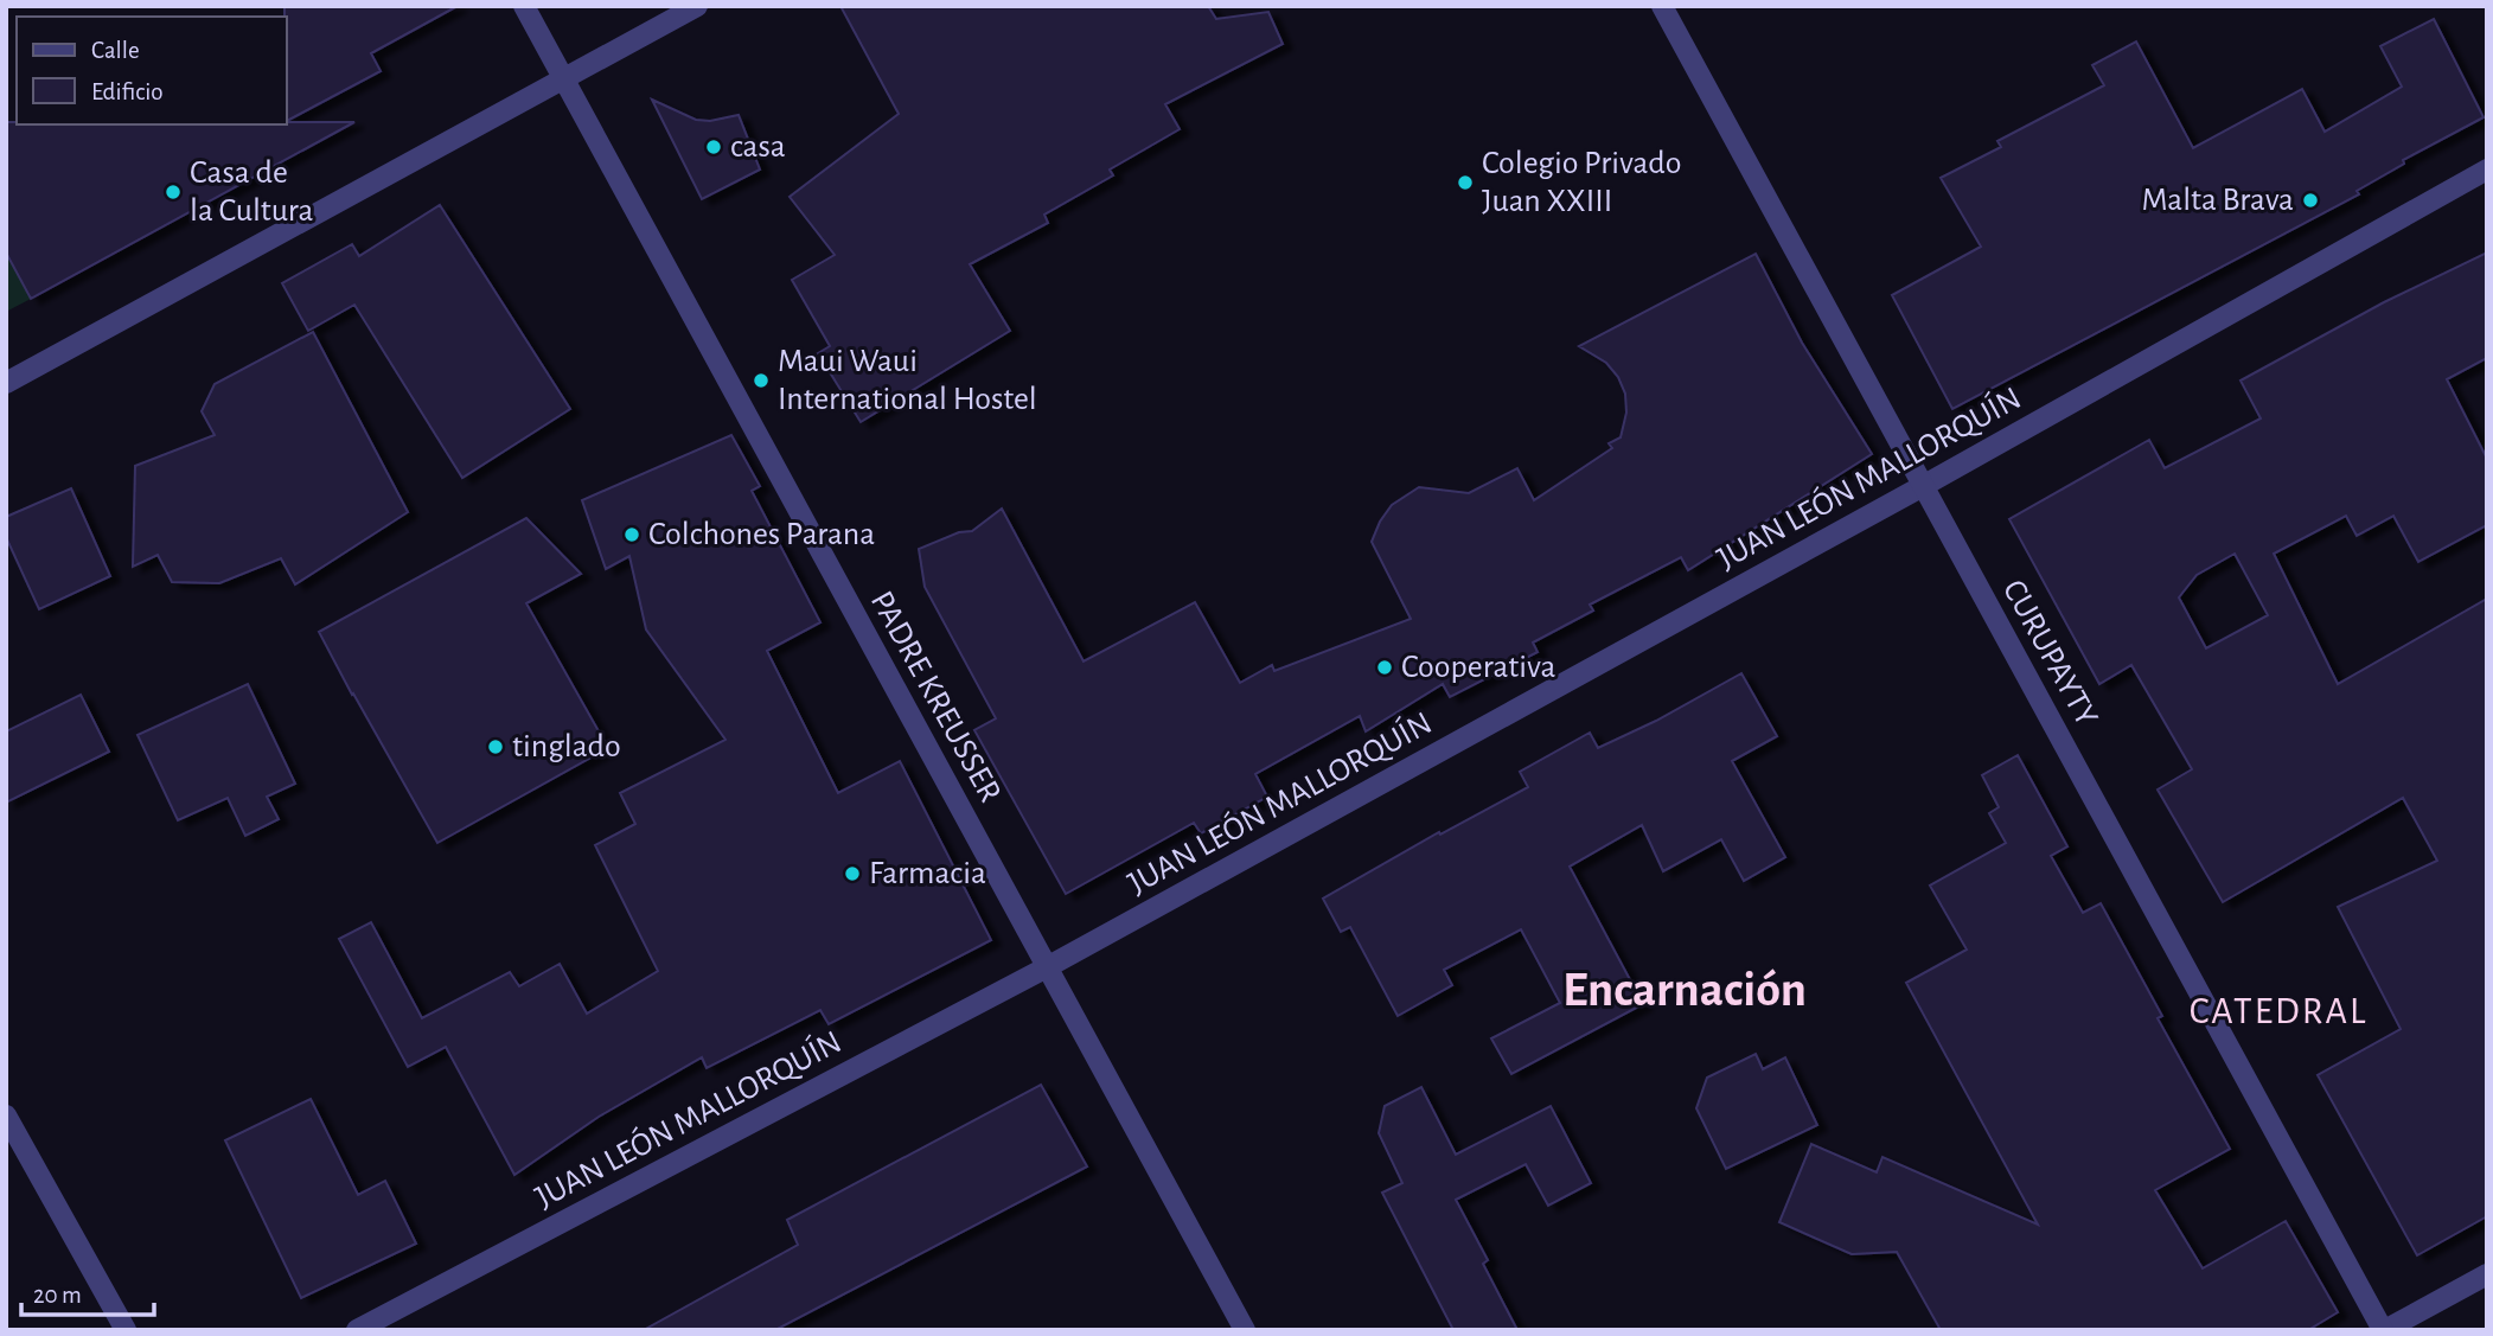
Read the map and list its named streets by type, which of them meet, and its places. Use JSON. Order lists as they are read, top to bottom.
{
  "streets": {
    "street": ["JUAN LEÓN MALLORQUÍN", "CURUPAYTY", "PADRE KREUSSER"]
  },
  "crossings": [
    ["JUAN LEÓN MALLORQUÍN", "CURUPAYTY"],
    ["JUAN LEÓN MALLORQUÍN", "PADRE KREUSSER"]
  ],
  "districts": ["Encarnación", "CATEDRAL"],
  "places": [
    "casa",
    "Colegio Privado Juan XXIII",
    "Casa de la Cultura",
    "Malta Brava",
    "Maui Waui International Hostel",
    "Colchones Parana",
    "Cooperativa",
    "tinglado",
    "Farmacia"
  ],
  "legend": ["Calle", "Edificio"],
  "scale_bar": "20 m"
}
